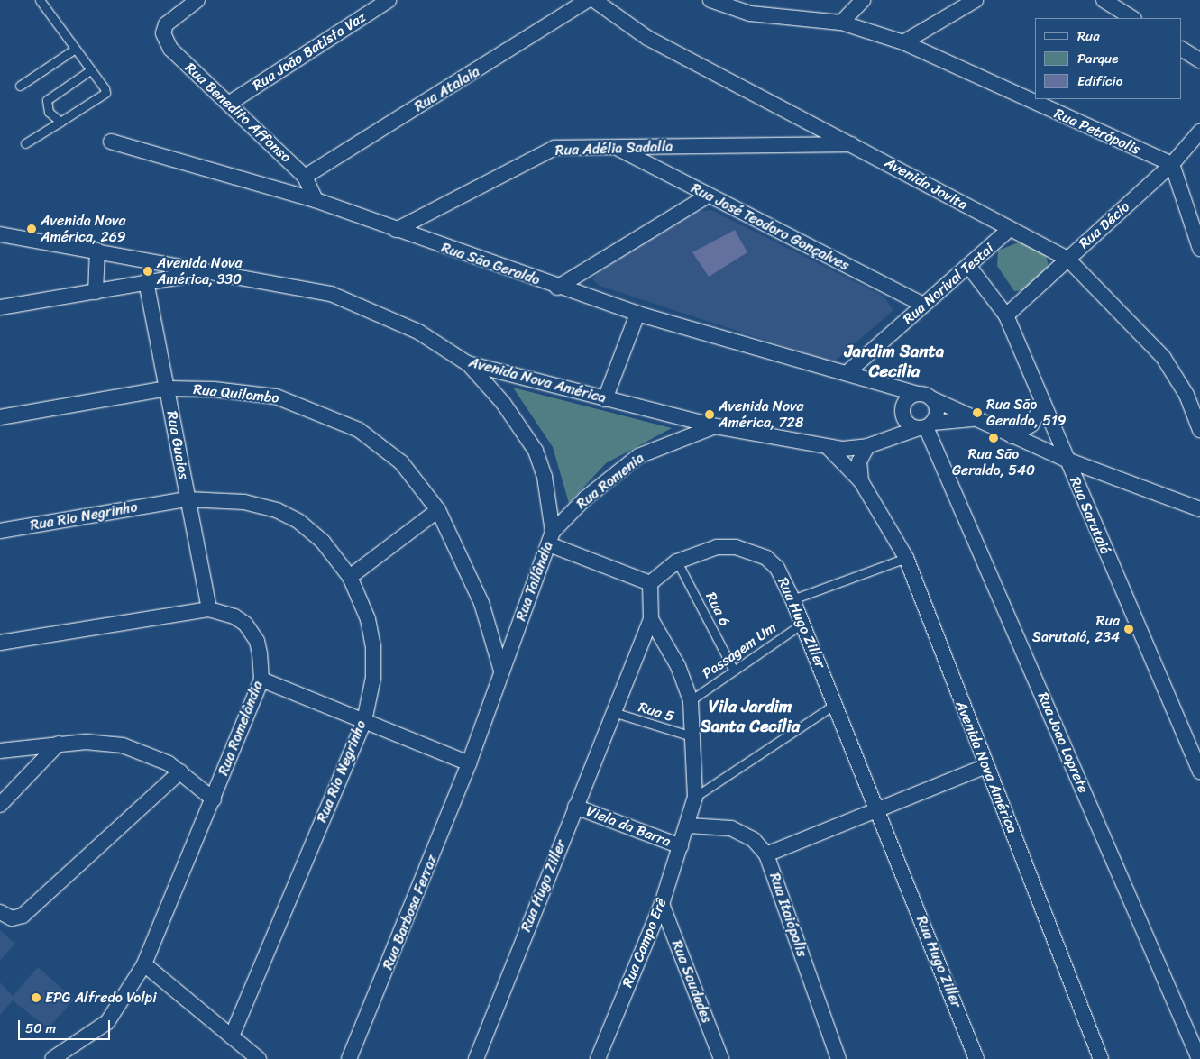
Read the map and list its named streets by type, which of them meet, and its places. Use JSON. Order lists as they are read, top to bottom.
{
  "streets": {
    "street": [
      "Rua João Batista Vaz",
      "Rua Atalaia",
      "Rua Benedito Affonso",
      "Rua Petrópolis",
      "Rua Adélia Sadalla",
      "Avenida Jovita",
      "Rua Décio",
      "Rua José Teodoro Gonçalves",
      "Rua São Geraldo",
      "Rua Norival Testai",
      "Avenida Nova América",
      "Rua Quilombo",
      "Rua Guaios",
      "Rua Romenia",
      "Rua Sarutaiá",
      "Rua Rio Negrinho",
      "Rua Tailândia",
      "Rua Hugo Ziller",
      "Rua Romelândia",
      "Rua Joao Loprete",
      "Viela da Barra",
      "Rua Barbosa Ferraz",
      "Rua Itaiópolis",
      "Rua Campo Erê",
      "Rua Saudades"
    ],
    "lane": ["Rua 6", "Passagem Um", "Rua 5"]
  },
  "crossings": [
    ["Rua João Batista Vaz", "Rua Benedito Affonso"],
    ["Rua Atalaia", "Rua Benedito Affonso"],
    ["Rua Benedito Affonso", "Rua São Geraldo"],
    ["Rua Petrópolis", "Rua Décio"],
    ["Rua Adélia Sadalla", "Avenida Jovita"],
    ["Rua Adélia Sadalla", "Rua José Teodoro Gonçalves"],
    ["Rua Adélia Sadalla", "Rua São Geraldo"],
    ["Avenida Jovita", "Rua Décio"],
    ["Avenida Jovita", "Rua Norival Testai"],
    ["Rua Décio", "Rua Sarutaiá"],
    ["Rua José Teodoro Gonçalves", "Rua Norival Testai"],
    ["Rua São Geraldo", "Rua Norival Testai"],
    ["Rua São Geraldo", "Avenida Nova América"],
    ["Rua São Geraldo", "Rua Joao Loprete"],
    ["Rua Norival Testai", "Rua Sarutaiá"],
    ["Avenida Nova América", "Rua Romenia"],
    ["Avenida Nova América", "Rua Tailândia"],
    ["Avenida Nova América", "Rua Joao Loprete"],
    ["Rua Quilombo", "Rua Guaios"],
    ["Rua Quilombo", "Rua Tailândia"],
    ["Rua Guaios", "Rua Rio Negrinho"],
    ["Rua Guaios", "Rua Romelândia"],
    ["Rua Romenia", "Rua Tailândia"],
    ["Rua Tailândia", "Rua Barbosa Ferraz"],
    ["Rua 6", "Rua Hugo Ziller"],
    ["Rua 6", "Passagem Um"],
    ["Rua Hugo Ziller", "Passagem Um"],
    ["Rua Hugo Ziller", "Rua 5"],
    ["Rua Hugo Ziller", "Viela da Barra"],
    ["Rua Hugo Ziller", "Rua Campo Erê"],
    ["Passagem Um", "Rua Campo Erê"],
    ["Rua 5", "Rua Campo Erê"],
    ["Viela da Barra", "Rua Campo Erê"],
    ["Rua Itaiópolis", "Rua Campo Erê"],
    ["Rua Campo Erê", "Rua Saudades"]
  ],
  "districts": ["Jardim Santa Cecília", "Vila Jardim Santa Cecília"],
  "places": [
    "Avenida Nova América, 269",
    "Avenida Nova América, 330",
    "Rua São Geraldo, 519",
    "Avenida Nova América, 728",
    "Rua São Geraldo, 540",
    "Rua Sarutaiá, 234",
    "EPG Alfredo Volpi"
  ],
  "legend": ["Rua", "Parque", "Edifício"],
  "scale_bar": "50 m"
}
